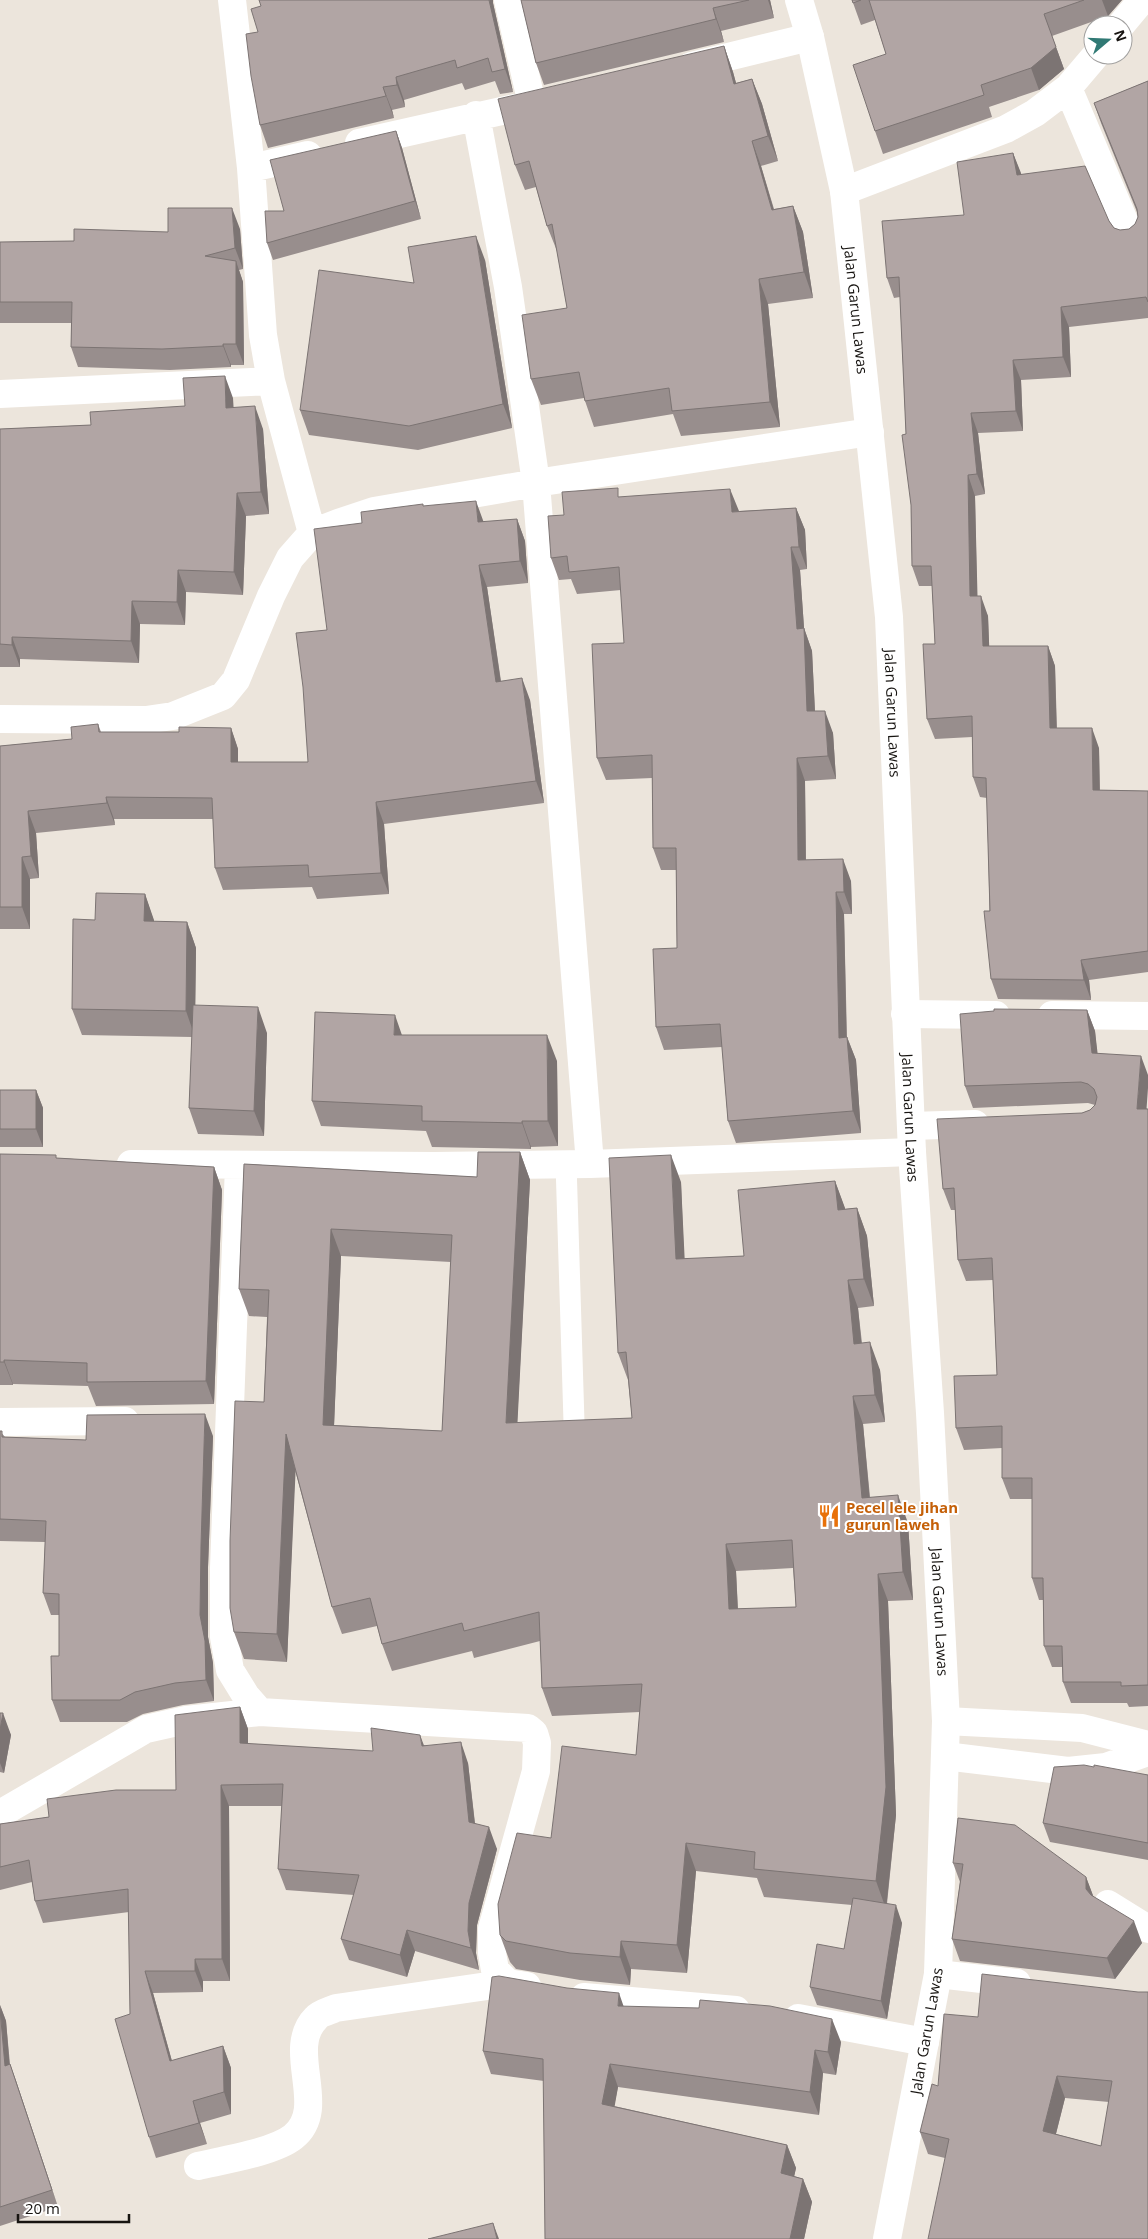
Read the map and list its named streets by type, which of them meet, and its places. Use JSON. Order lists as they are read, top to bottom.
{
  "streets": {
    "street": ["Jalan Garun Lawas"]
  },
  "places": {
    "restaurant": ["Pecel lele jihan gurun laweh"]
  },
  "scale_bar": "20 m",
  "north": "right"
}
